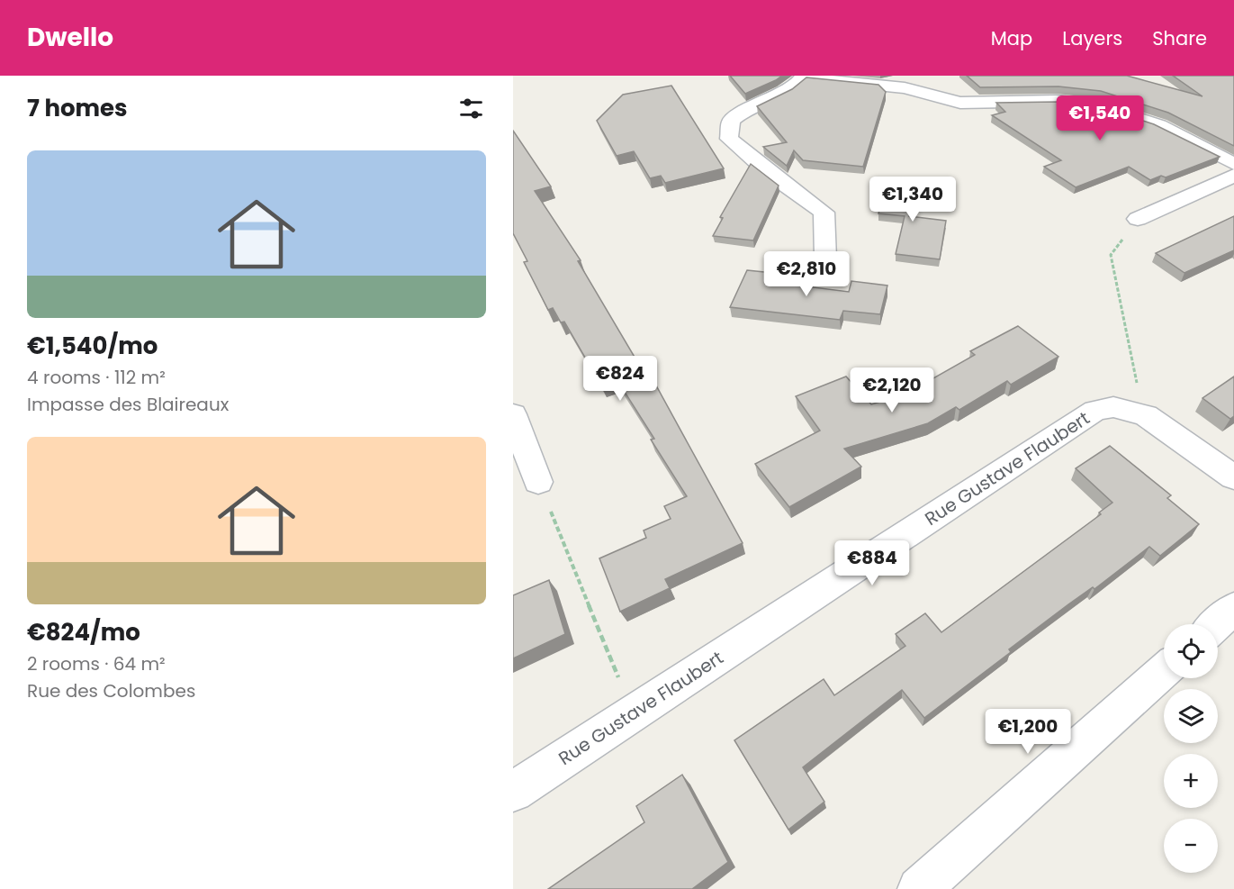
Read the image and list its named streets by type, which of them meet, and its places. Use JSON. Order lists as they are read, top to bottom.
{
  "streets": {
    "street": ["Rue Gustave Flaubert"]
  },
  "page": {
    "header": "Dwello",
    "nav": ["Map", "Layers", "Share"],
    "heading": "7 homes",
    "price": [
      "€1,540",
      "€1,340",
      "€2,810",
      "€824",
      "€2,120",
      "€884",
      "€1,200"
    ],
    "list": [
      {
        "name": "€1,540/mo",
        "note": "4 rooms · 112 m² · Impasse des Blaireaux"
      },
      {
        "name": "€824/mo",
        "note": "2 rooms · 64 m² · Rue des Colombes"
      }
    ],
    "map_buttons": ["+", "−"]
  }
}
